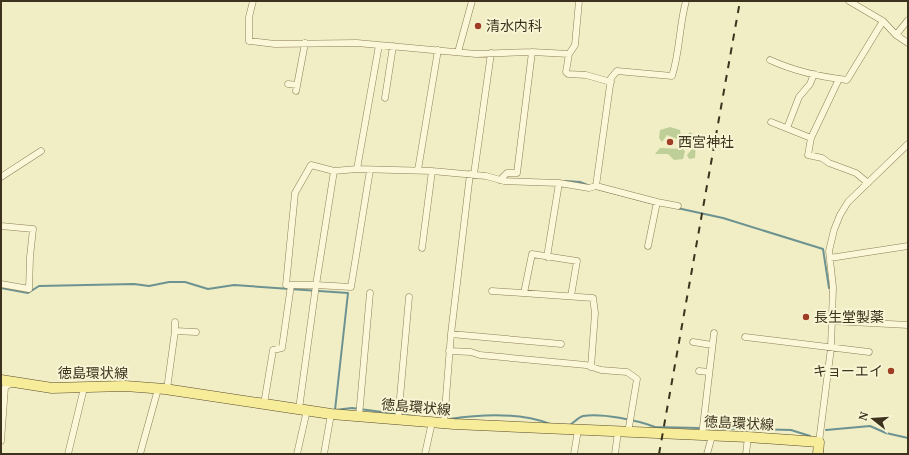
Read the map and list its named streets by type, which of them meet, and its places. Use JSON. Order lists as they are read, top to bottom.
{
  "streets": {
    "main road": ["徳島環状線"]
  },
  "places": [
    "清水内科",
    "西宮神社",
    "長生堂製薬",
    "キョーエイ"
  ],
  "north": "left"
}
